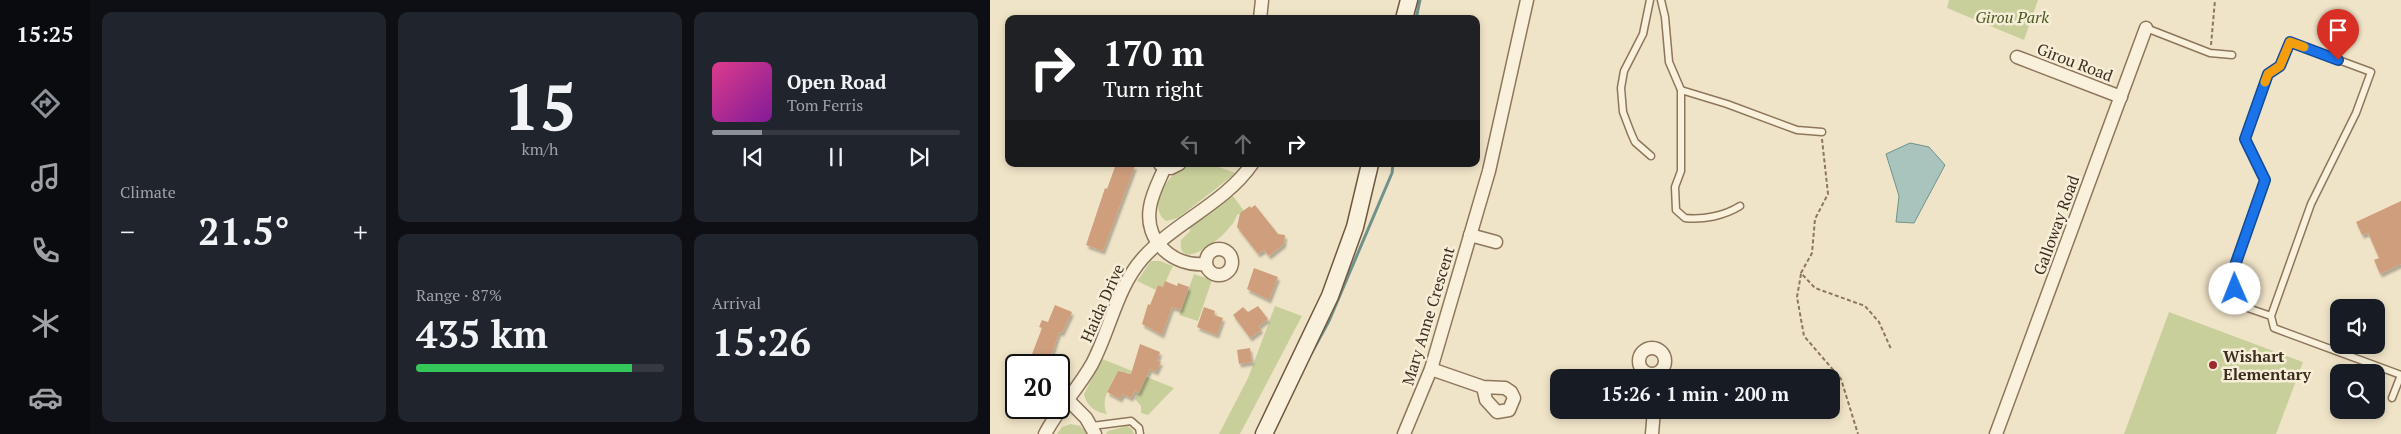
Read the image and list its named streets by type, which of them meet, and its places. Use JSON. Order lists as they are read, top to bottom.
{
  "streets": {
    "street": [
      "Girou Road",
      "Galloway Road",
      "Haida Drive",
      "Mary Anne Crescent"
    ]
  },
  "crossings": [
    ["Girou Road", "Galloway Road"]
  ],
  "parks": ["Girou Park"],
  "places": ["Wishart Elementary"],
  "page": {
    "tabs": "15:25",
    "tile": [
      "Climate",
      ["15", "km/h"],
      ["Range · 87%", "435 km"],
      ["Arrival", "15:26"]
    ],
    "turn": ["170 m", "Turn right"],
    "song": ["Open Road", "Tom Ferris"],
    "heat": ["−", "21.5°", "+"],
    "limit": "20",
    "trip": "15:26 · 1 min · 200 m"
  }
}
